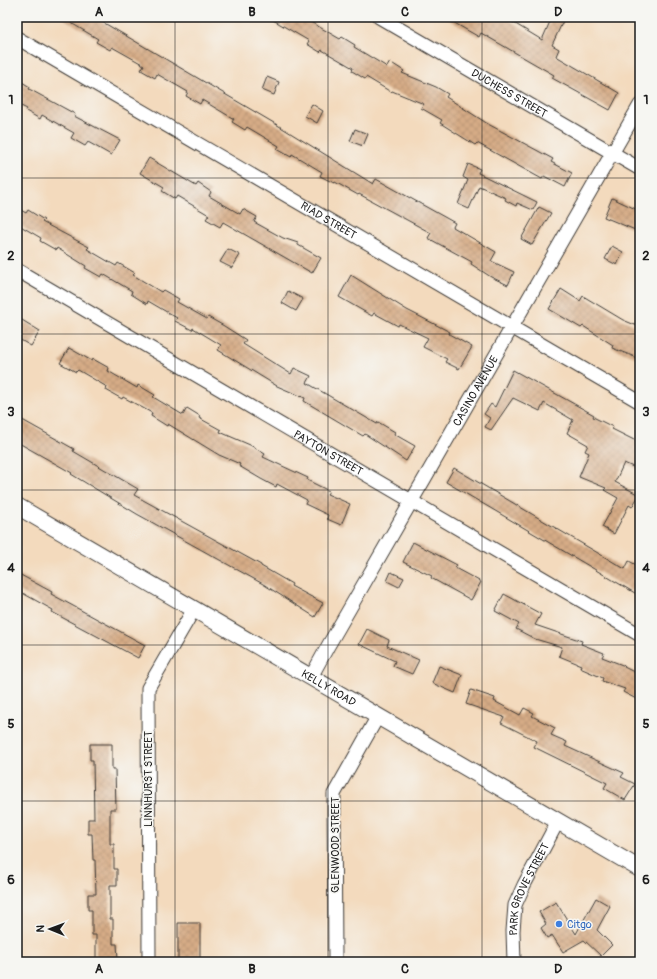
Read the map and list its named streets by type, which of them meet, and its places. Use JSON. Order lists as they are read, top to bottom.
{
  "streets": {
    "street": [
      "DUCHESS STREET",
      "RIAD STREET",
      "CASINO AVENUE",
      "PAYTON STREET",
      "KELLY ROAD",
      "LINNHURST STREET",
      "GLENWOOD STREET",
      "PARK GROVE STREET"
    ]
  },
  "crossings": [
    ["DUCHESS STREET", "CASINO AVENUE"],
    ["RIAD STREET", "CASINO AVENUE"],
    ["CASINO AVENUE", "PAYTON STREET"],
    ["CASINO AVENUE", "KELLY ROAD"],
    ["KELLY ROAD", "LINNHURST STREET"],
    ["KELLY ROAD", "GLENWOOD STREET"],
    ["KELLY ROAD", "PARK GROVE STREET"]
  ],
  "places": ["Citgo"],
  "north": "left",
  "grid": {
    "columns": [
      "A",
      "B",
      "C",
      "D"
    ],
    "rows": [
      "1",
      "2",
      "3",
      "4",
      "5",
      "6"
    ]
  }
}
